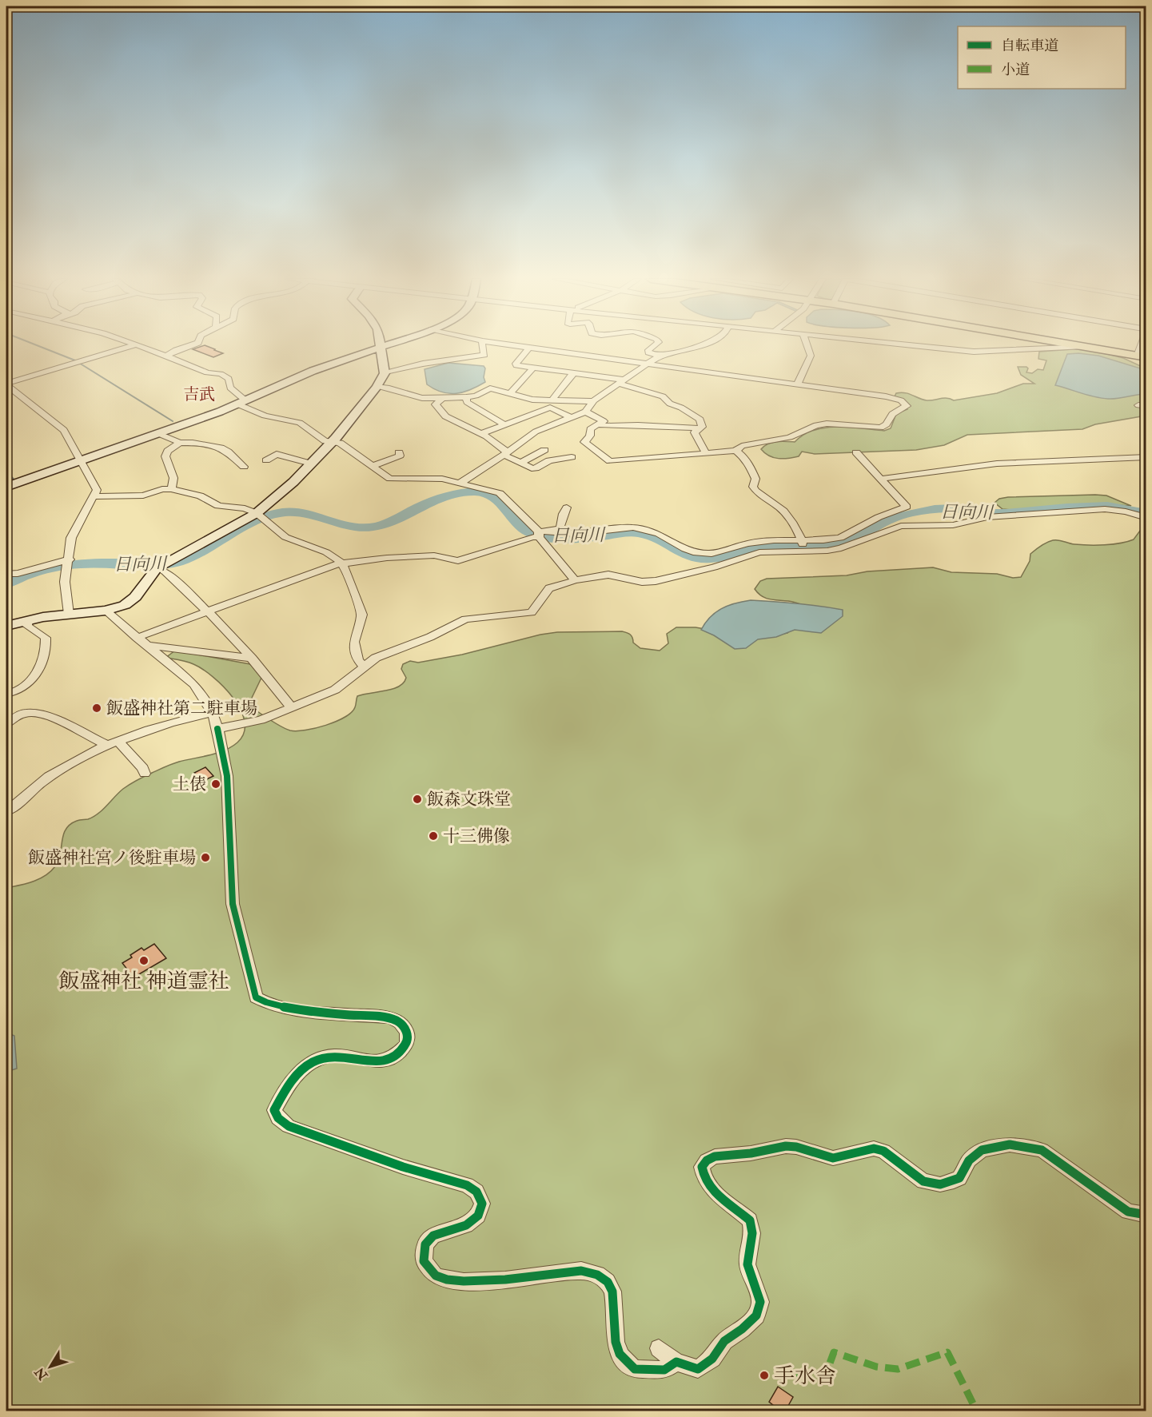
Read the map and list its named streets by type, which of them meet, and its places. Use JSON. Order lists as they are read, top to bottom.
{
  "districts": ["吉武"],
  "water": ["日向川"],
  "places": [
    "飯盛神社第二駐車場",
    "土俵",
    "飯森文珠堂",
    "十三佛像",
    "飯盛神社宮ノ後駐車場",
    "飯盛神社 神道霊社",
    "手水舎"
  ],
  "legend": ["自転車道", "小道"],
  "north": "bottom left"
}
